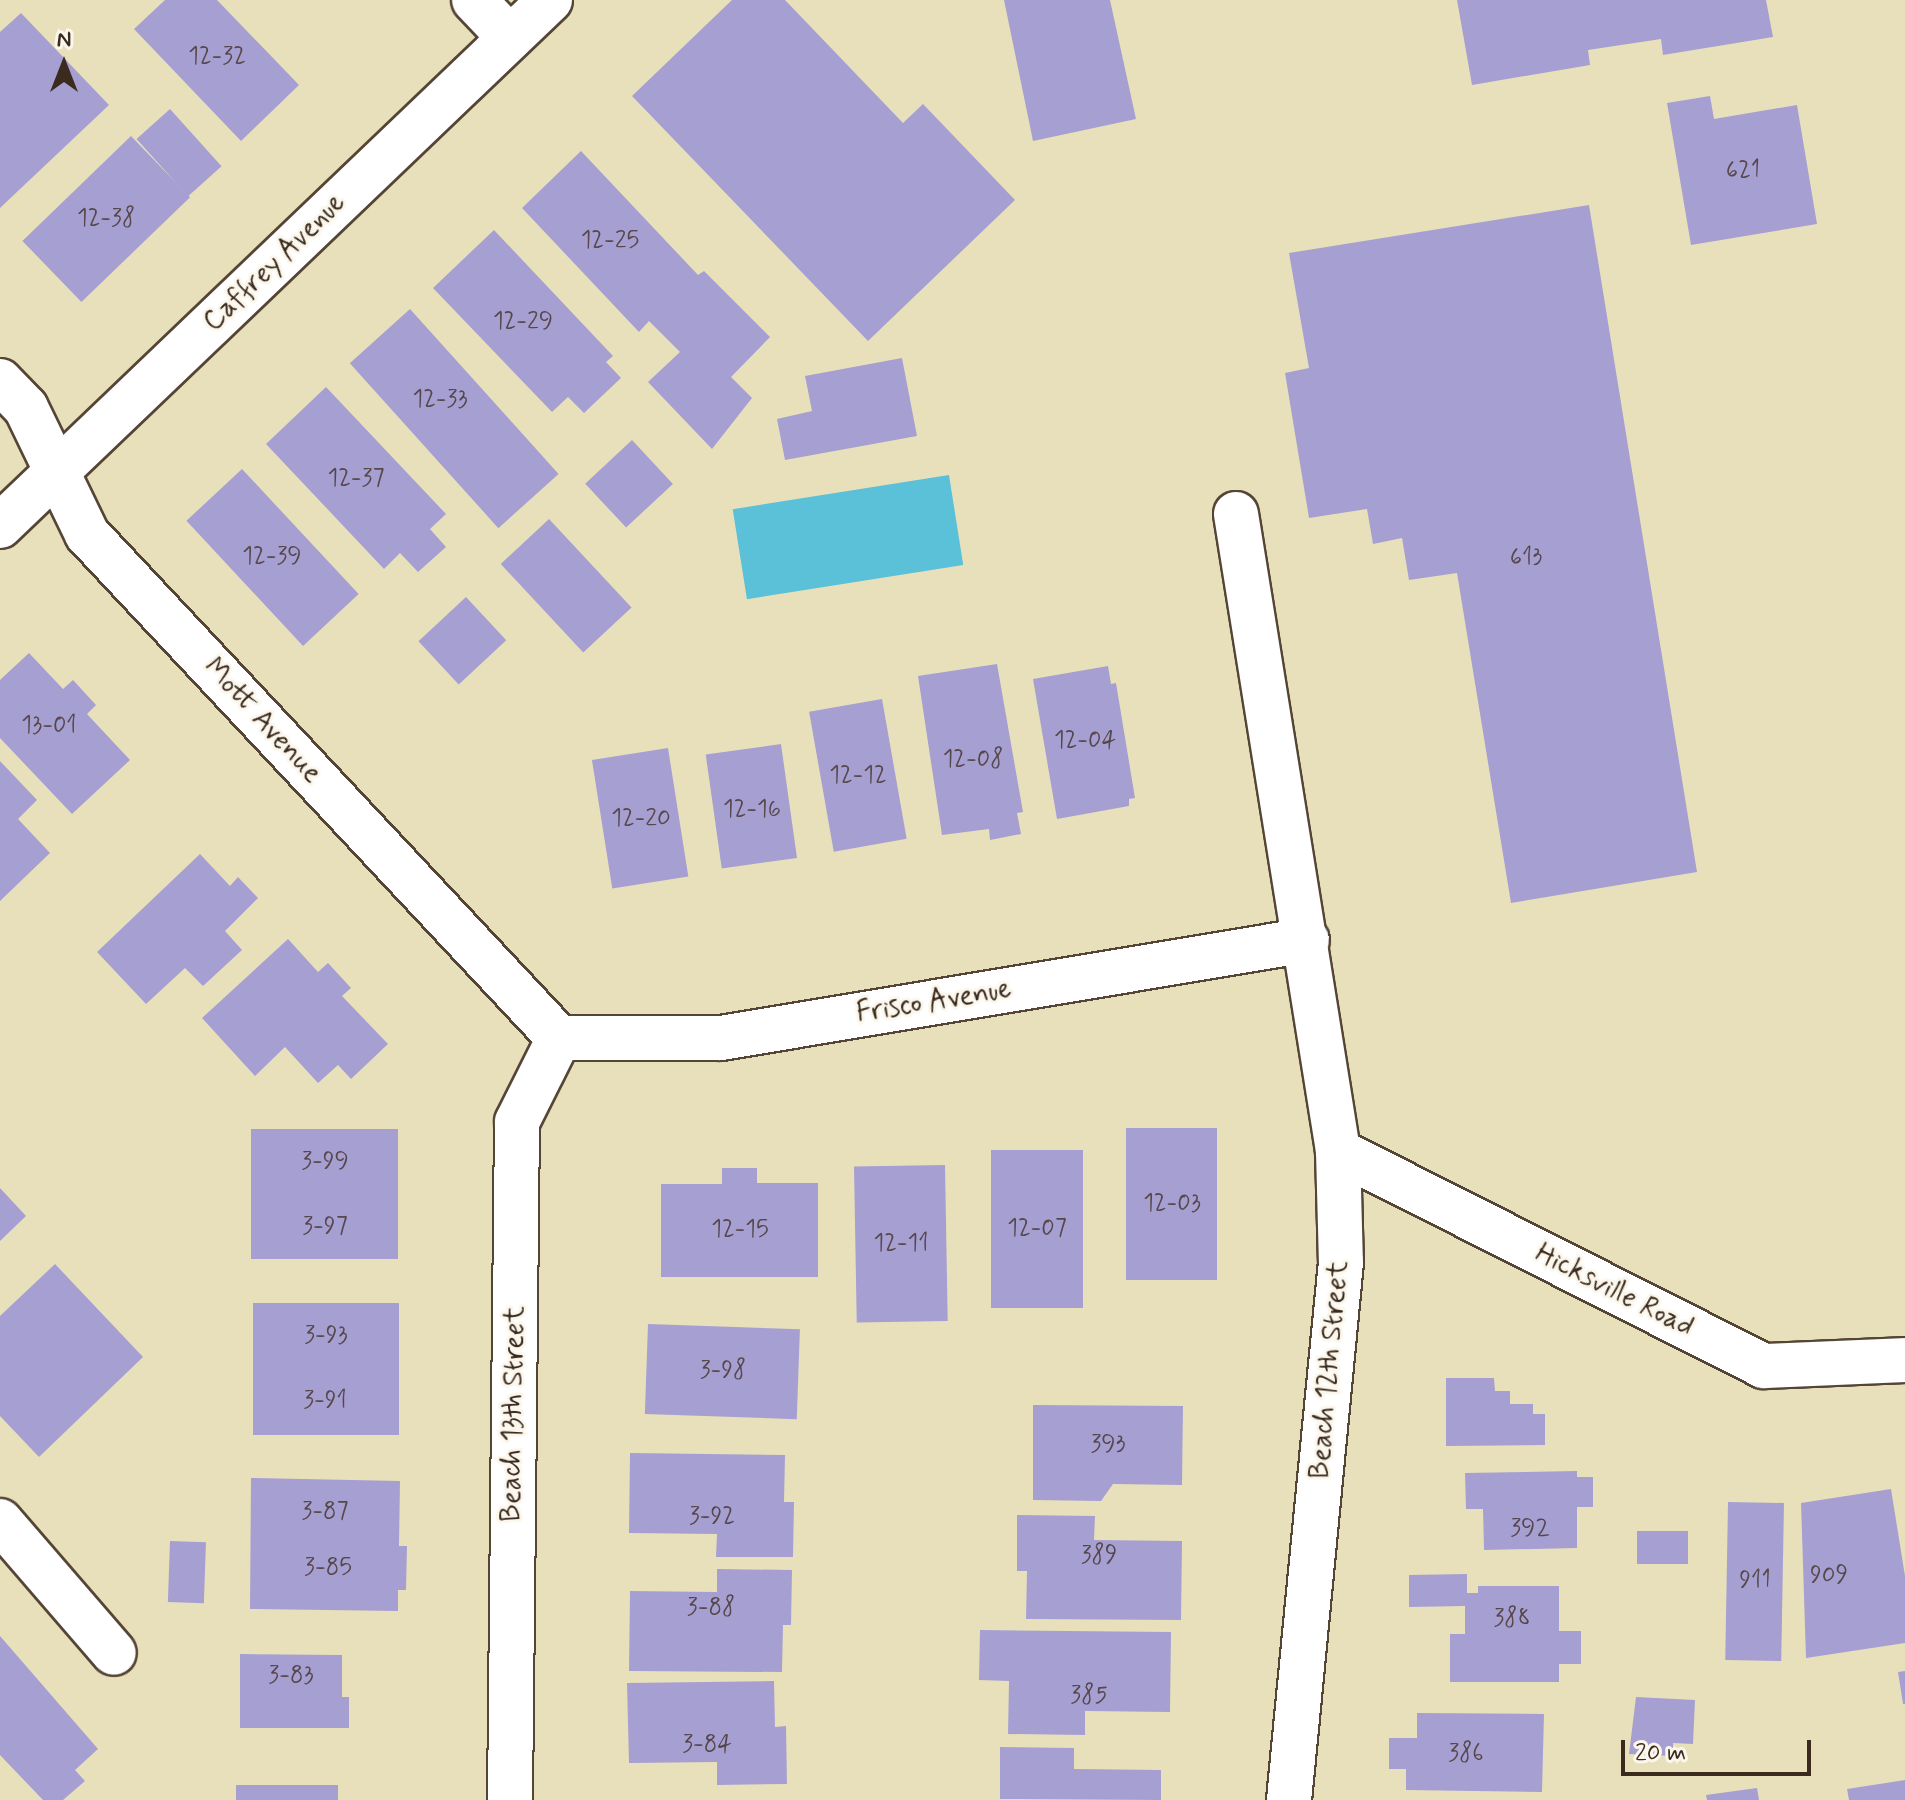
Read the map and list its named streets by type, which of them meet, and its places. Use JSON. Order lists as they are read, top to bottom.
{
  "streets": {
    "street": [
      "Caffrey Avenue",
      "Mott Avenue",
      "Frisco Avenue",
      "Hicksville Road",
      "Beach 12th Street",
      "Beach 13th Street"
    ]
  },
  "crossings": [
    ["Caffrey Avenue", "Mott Avenue"],
    ["Mott Avenue", "Frisco Avenue"],
    ["Mott Avenue", "Beach 13th Street"],
    ["Frisco Avenue", "Beach 12th Street"],
    ["Frisco Avenue", "Beach 13th Street"],
    ["Hicksville Road", "Beach 12th Street"]
  ],
  "house_numbers": [
    "12-32",
    "621",
    "12-38",
    "12-25",
    "12-29",
    "12-33",
    "12-37",
    "12-39",
    "613",
    "13-01",
    "12-04",
    "12-08",
    "12-12",
    "12-16",
    "12-20",
    "3-99",
    "12-03",
    "3-97",
    "12-07",
    "12-15",
    "12-11",
    "3-93",
    "3-98",
    "3-91",
    "393",
    "3-87",
    "3-92",
    "392",
    "389",
    "3-85",
    "909",
    "911",
    "3-88",
    "388",
    "3-83",
    "385",
    "3-84",
    "386"
  ],
  "scale_bar": "20 m",
  "north": "top"
}
